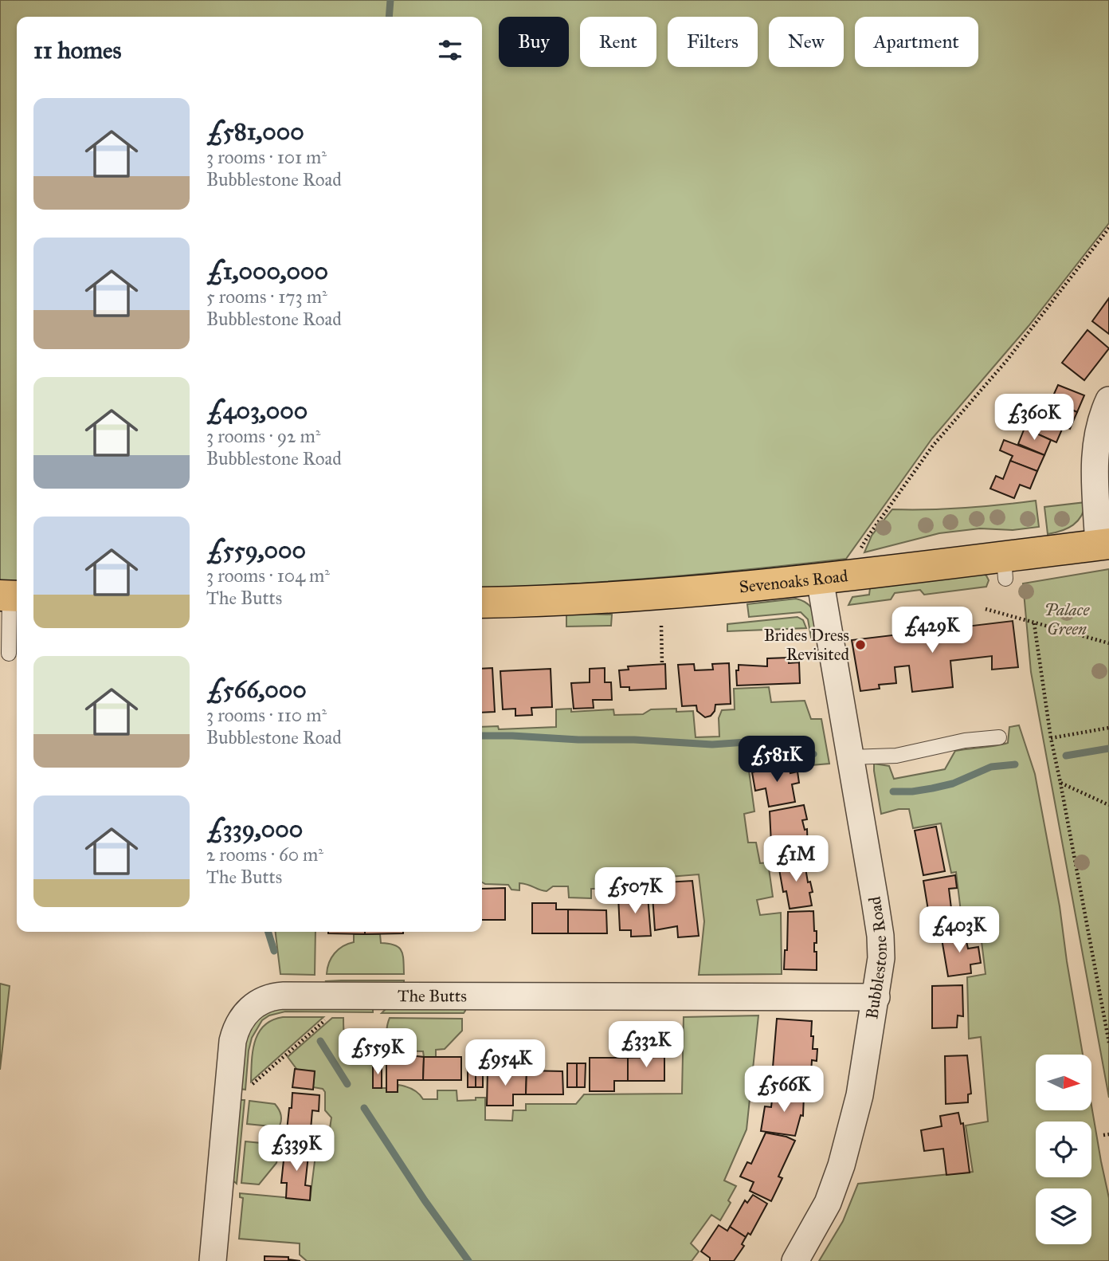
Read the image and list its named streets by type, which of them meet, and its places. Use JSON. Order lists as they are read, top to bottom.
{
  "streets": {
    "main road": ["Sevenoaks Road"],
    "street": ["Bubblestone Road", "The Butts"]
  },
  "crossings": [
    ["Sevenoaks Road", "Bubblestone Road"],
    ["Bubblestone Road", "The Butts"]
  ],
  "parks": ["Palace Green"],
  "places": ["Brides Dress Revisited"],
  "north": "right",
  "page": {
    "chip": [
      "Buy",
      "Rent",
      "Filters",
      "New",
      "Apartment"
    ],
    "heading": "11 homes",
    "list": [
      {
        "name": "£581,000",
        "note": "3 rooms · 101 m² · Bubblestone Road"
      },
      {
        "name": "£1,000,000",
        "note": "5 rooms · 173 m² · Bubblestone Road"
      },
      {
        "name": "£403,000",
        "note": "3 rooms · 92 m² · Bubblestone Road"
      },
      {
        "name": "£559,000",
        "note": "3 rooms · 104 m² · The Butts"
      },
      {
        "name": "£566,000",
        "note": "3 rooms · 110 m² · Bubblestone Road"
      },
      {
        "name": "£339,000",
        "note": "2 rooms · 60 m² · The Butts"
      }
    ],
    "price": [
      "£360K",
      "£429K",
      "£581K",
      "£1M",
      "£507K",
      "£403K",
      "£332K",
      "£559K",
      "£954K",
      "£566K",
      "£339K"
    ]
  }
}
